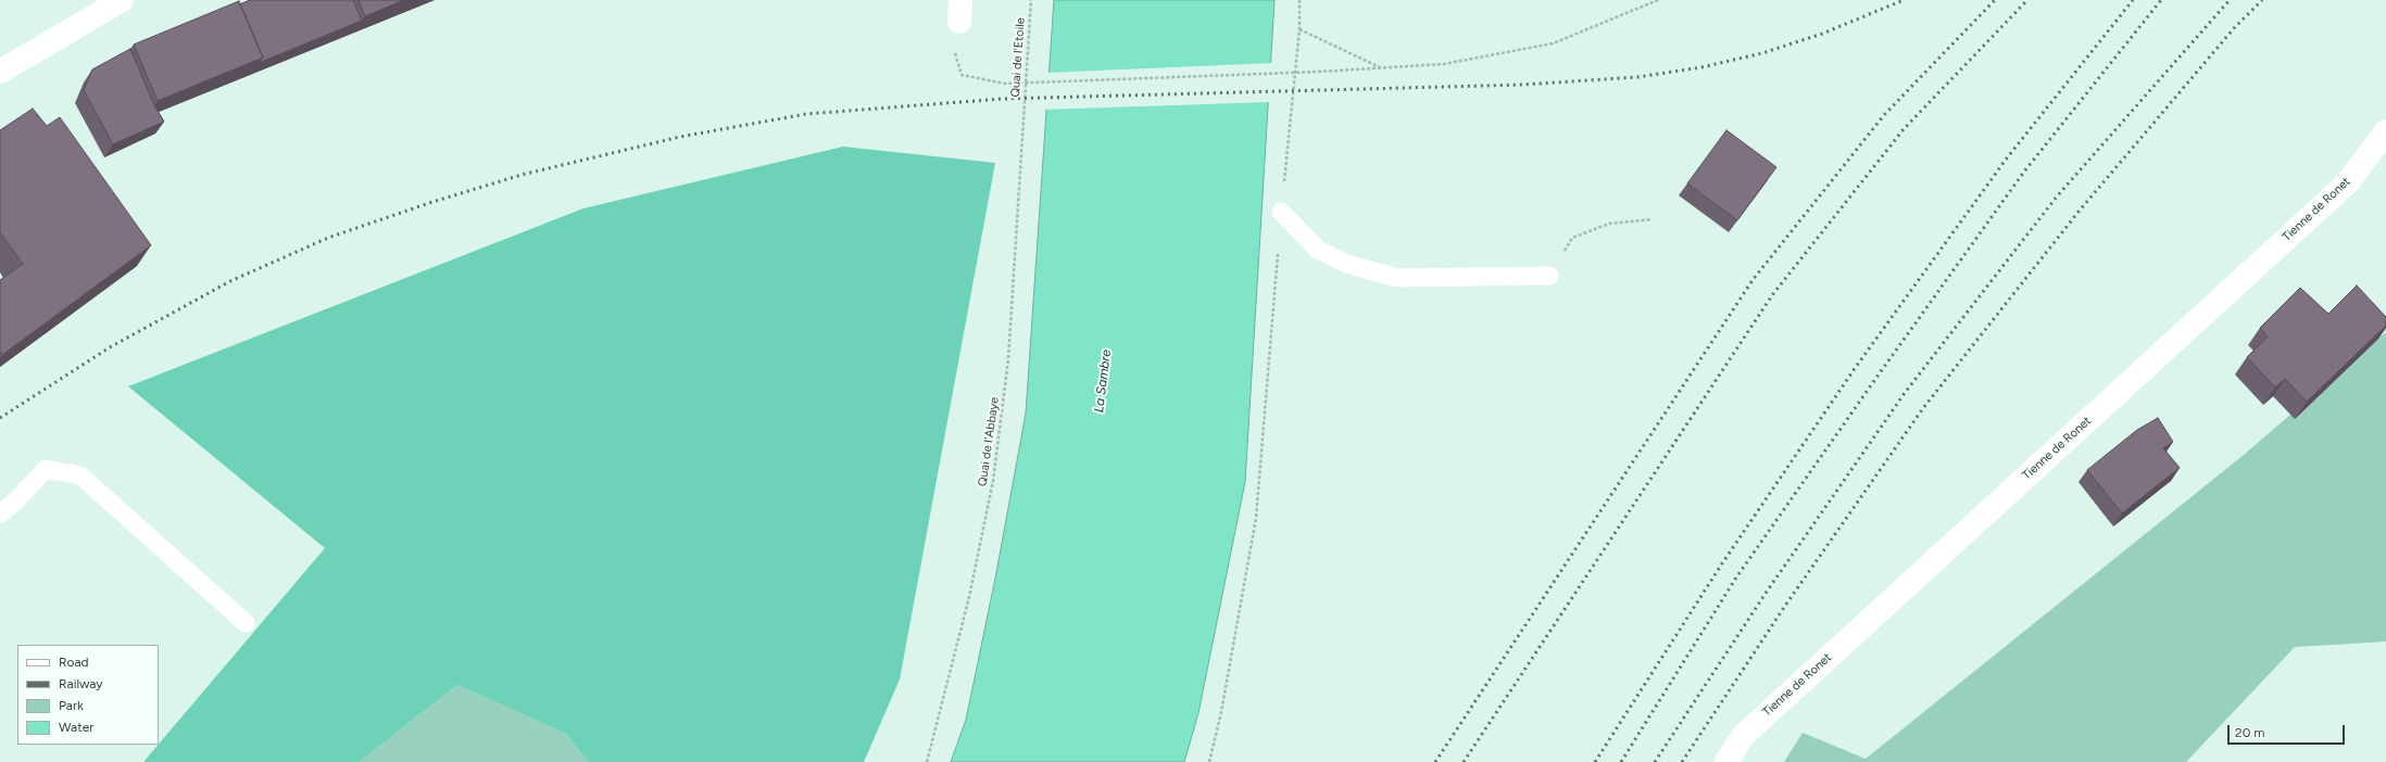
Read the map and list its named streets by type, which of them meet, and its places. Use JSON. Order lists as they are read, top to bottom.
{
  "streets": {
    "street": ["Tienne de Ronet"],
    "path": ["Quai de l'Etoile", "Quai de l'Abbaye"]
  },
  "crossings": [
    ["Quai de l'Etoile", "Quai de l'Abbaye"]
  ],
  "water": ["La Sambre"],
  "legend": [
    "Road",
    "Railway",
    "Park",
    "Water"
  ],
  "scale_bar": "20 m"
}
